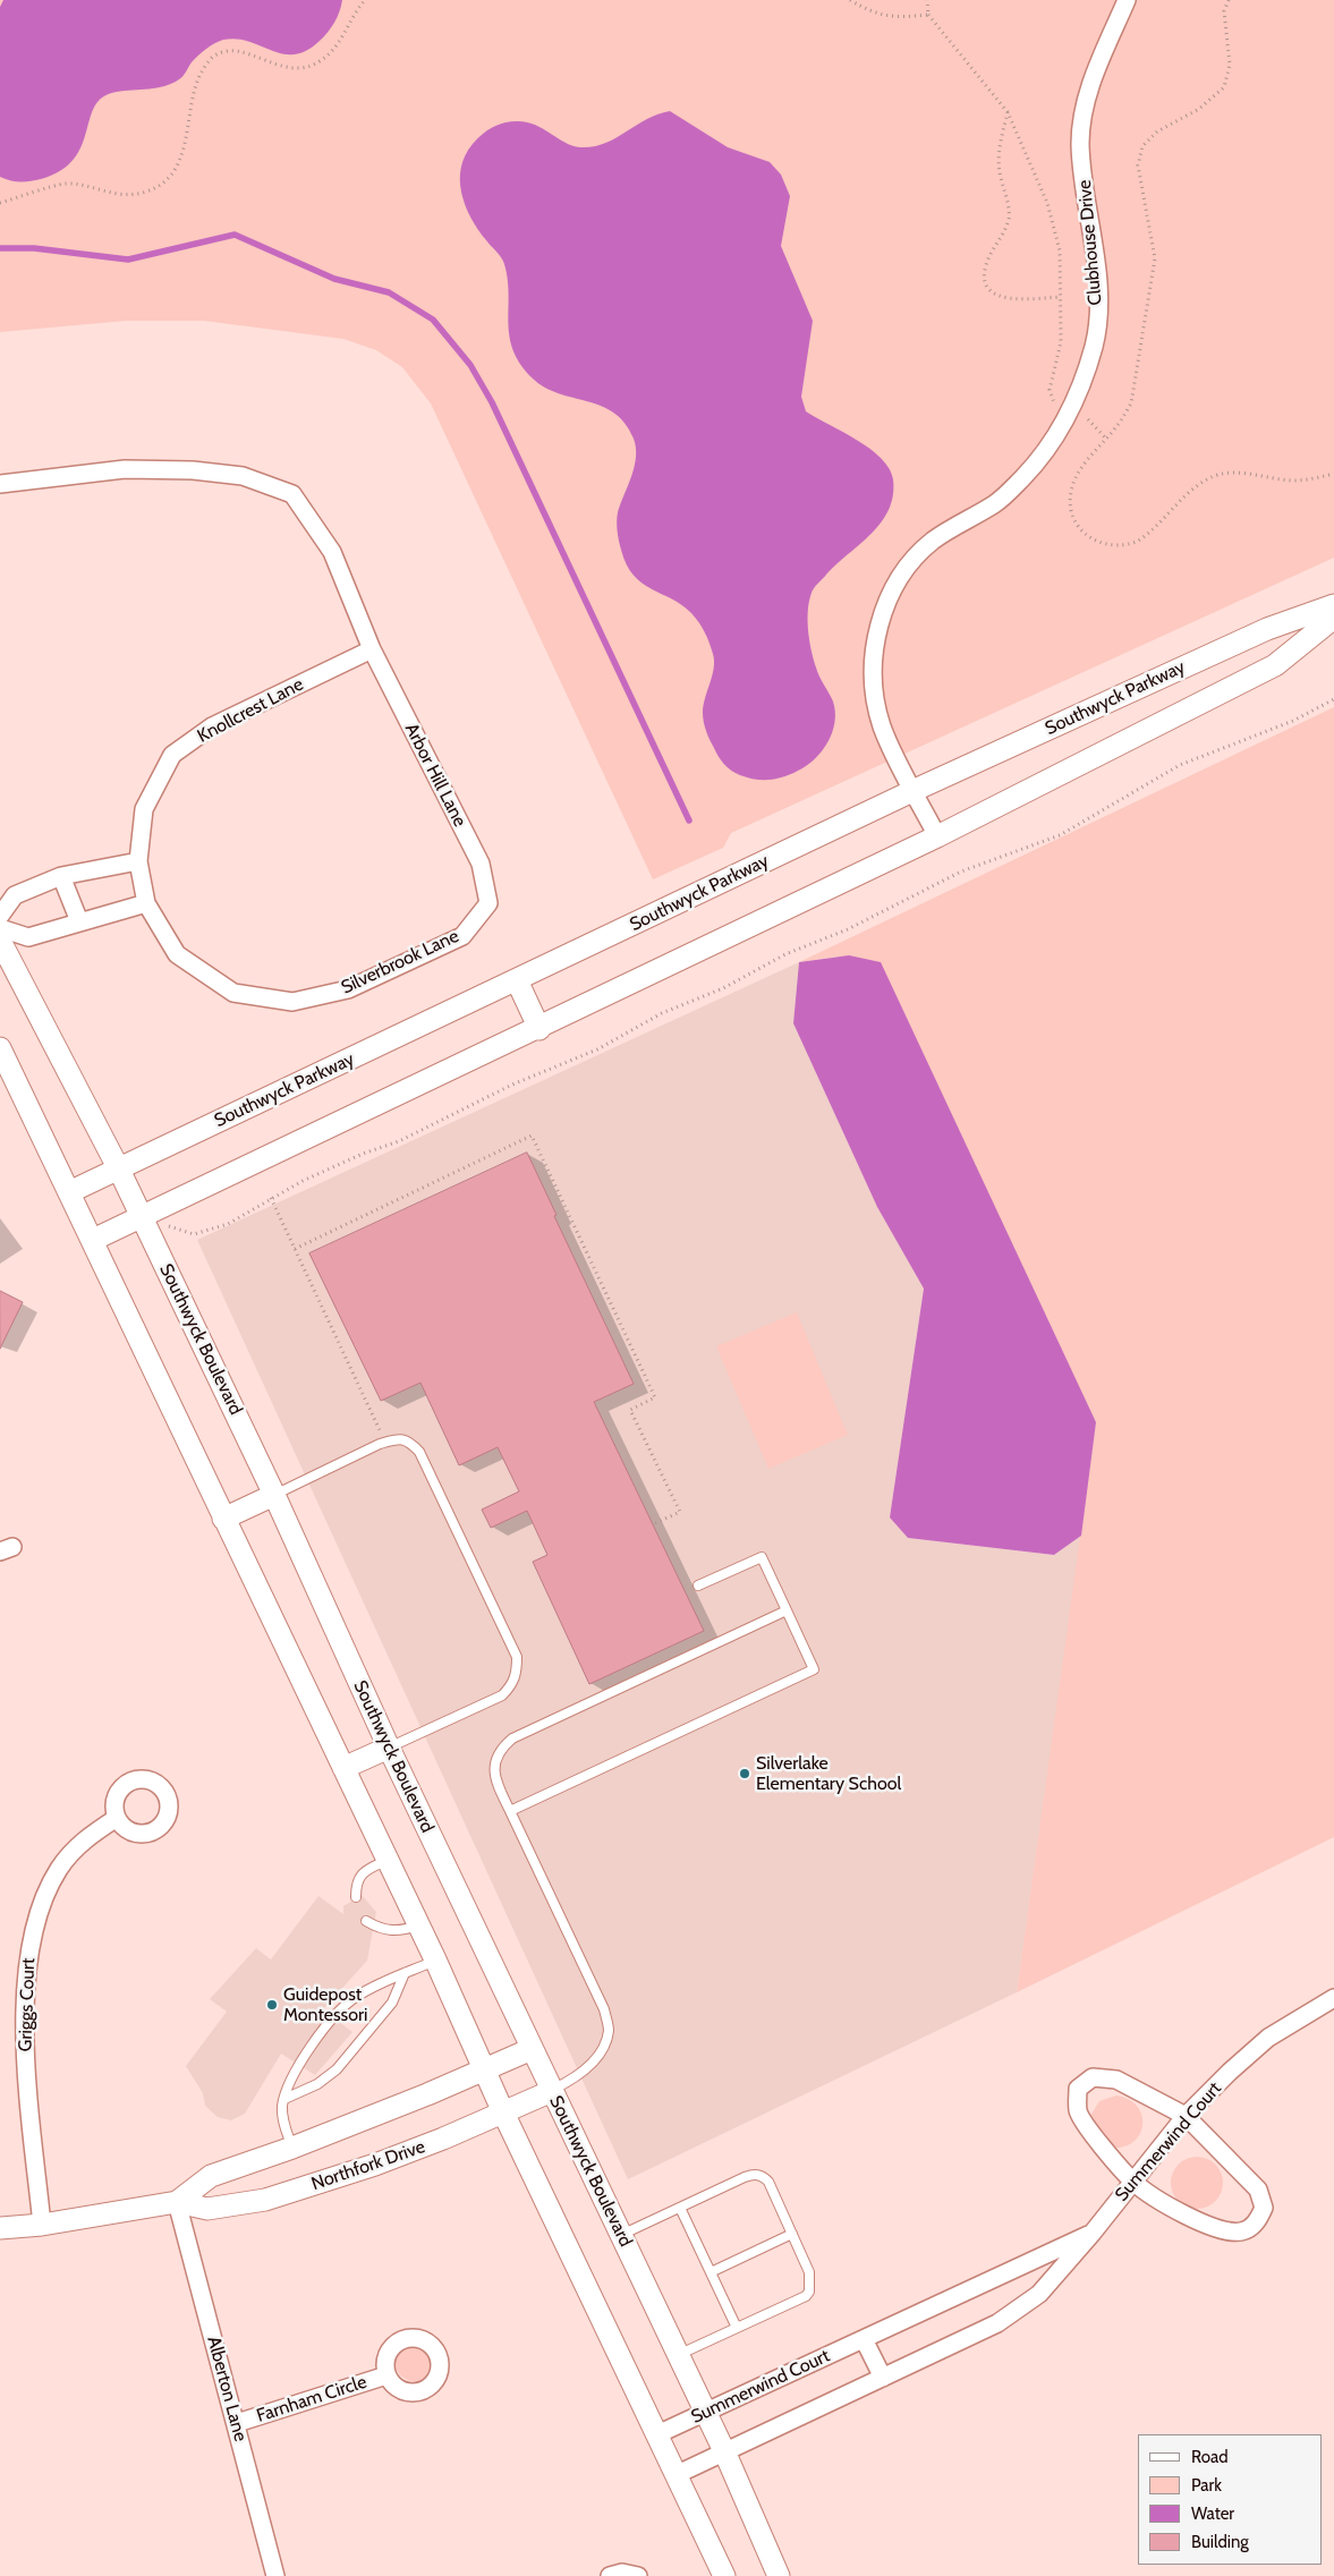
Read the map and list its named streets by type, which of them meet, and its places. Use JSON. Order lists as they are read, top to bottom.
{
  "streets": {
    "street": [
      "Clubhouse Drive",
      "Southwyck Parkway",
      "Knollcrest Lane",
      "Arbor Hill Lane",
      "Silverbrook Lane",
      "Southwyck Boulevard",
      "Griggs Court",
      "Summerwind Court",
      "Northfork Drive",
      "Alberton Lane",
      "Farnham Circle"
    ]
  },
  "crossings": [
    ["Clubhouse Drive", "Southwyck Parkway"],
    ["Southwyck Parkway", "Southwyck Boulevard"],
    ["Knollcrest Lane", "Arbor Hill Lane"],
    ["Knollcrest Lane", "Silverbrook Lane"],
    ["Arbor Hill Lane", "Silverbrook Lane"],
    ["Southwyck Boulevard", "Summerwind Court"],
    ["Southwyck Boulevard", "Northfork Drive"],
    ["Griggs Court", "Northfork Drive"],
    ["Northfork Drive", "Alberton Lane"],
    ["Alberton Lane", "Farnham Circle"]
  ],
  "places": ["Silverlake Elementary School", "Guidepost Montessori"],
  "legend": [
    "Road",
    "Park",
    "Water",
    "Building"
  ]
}
